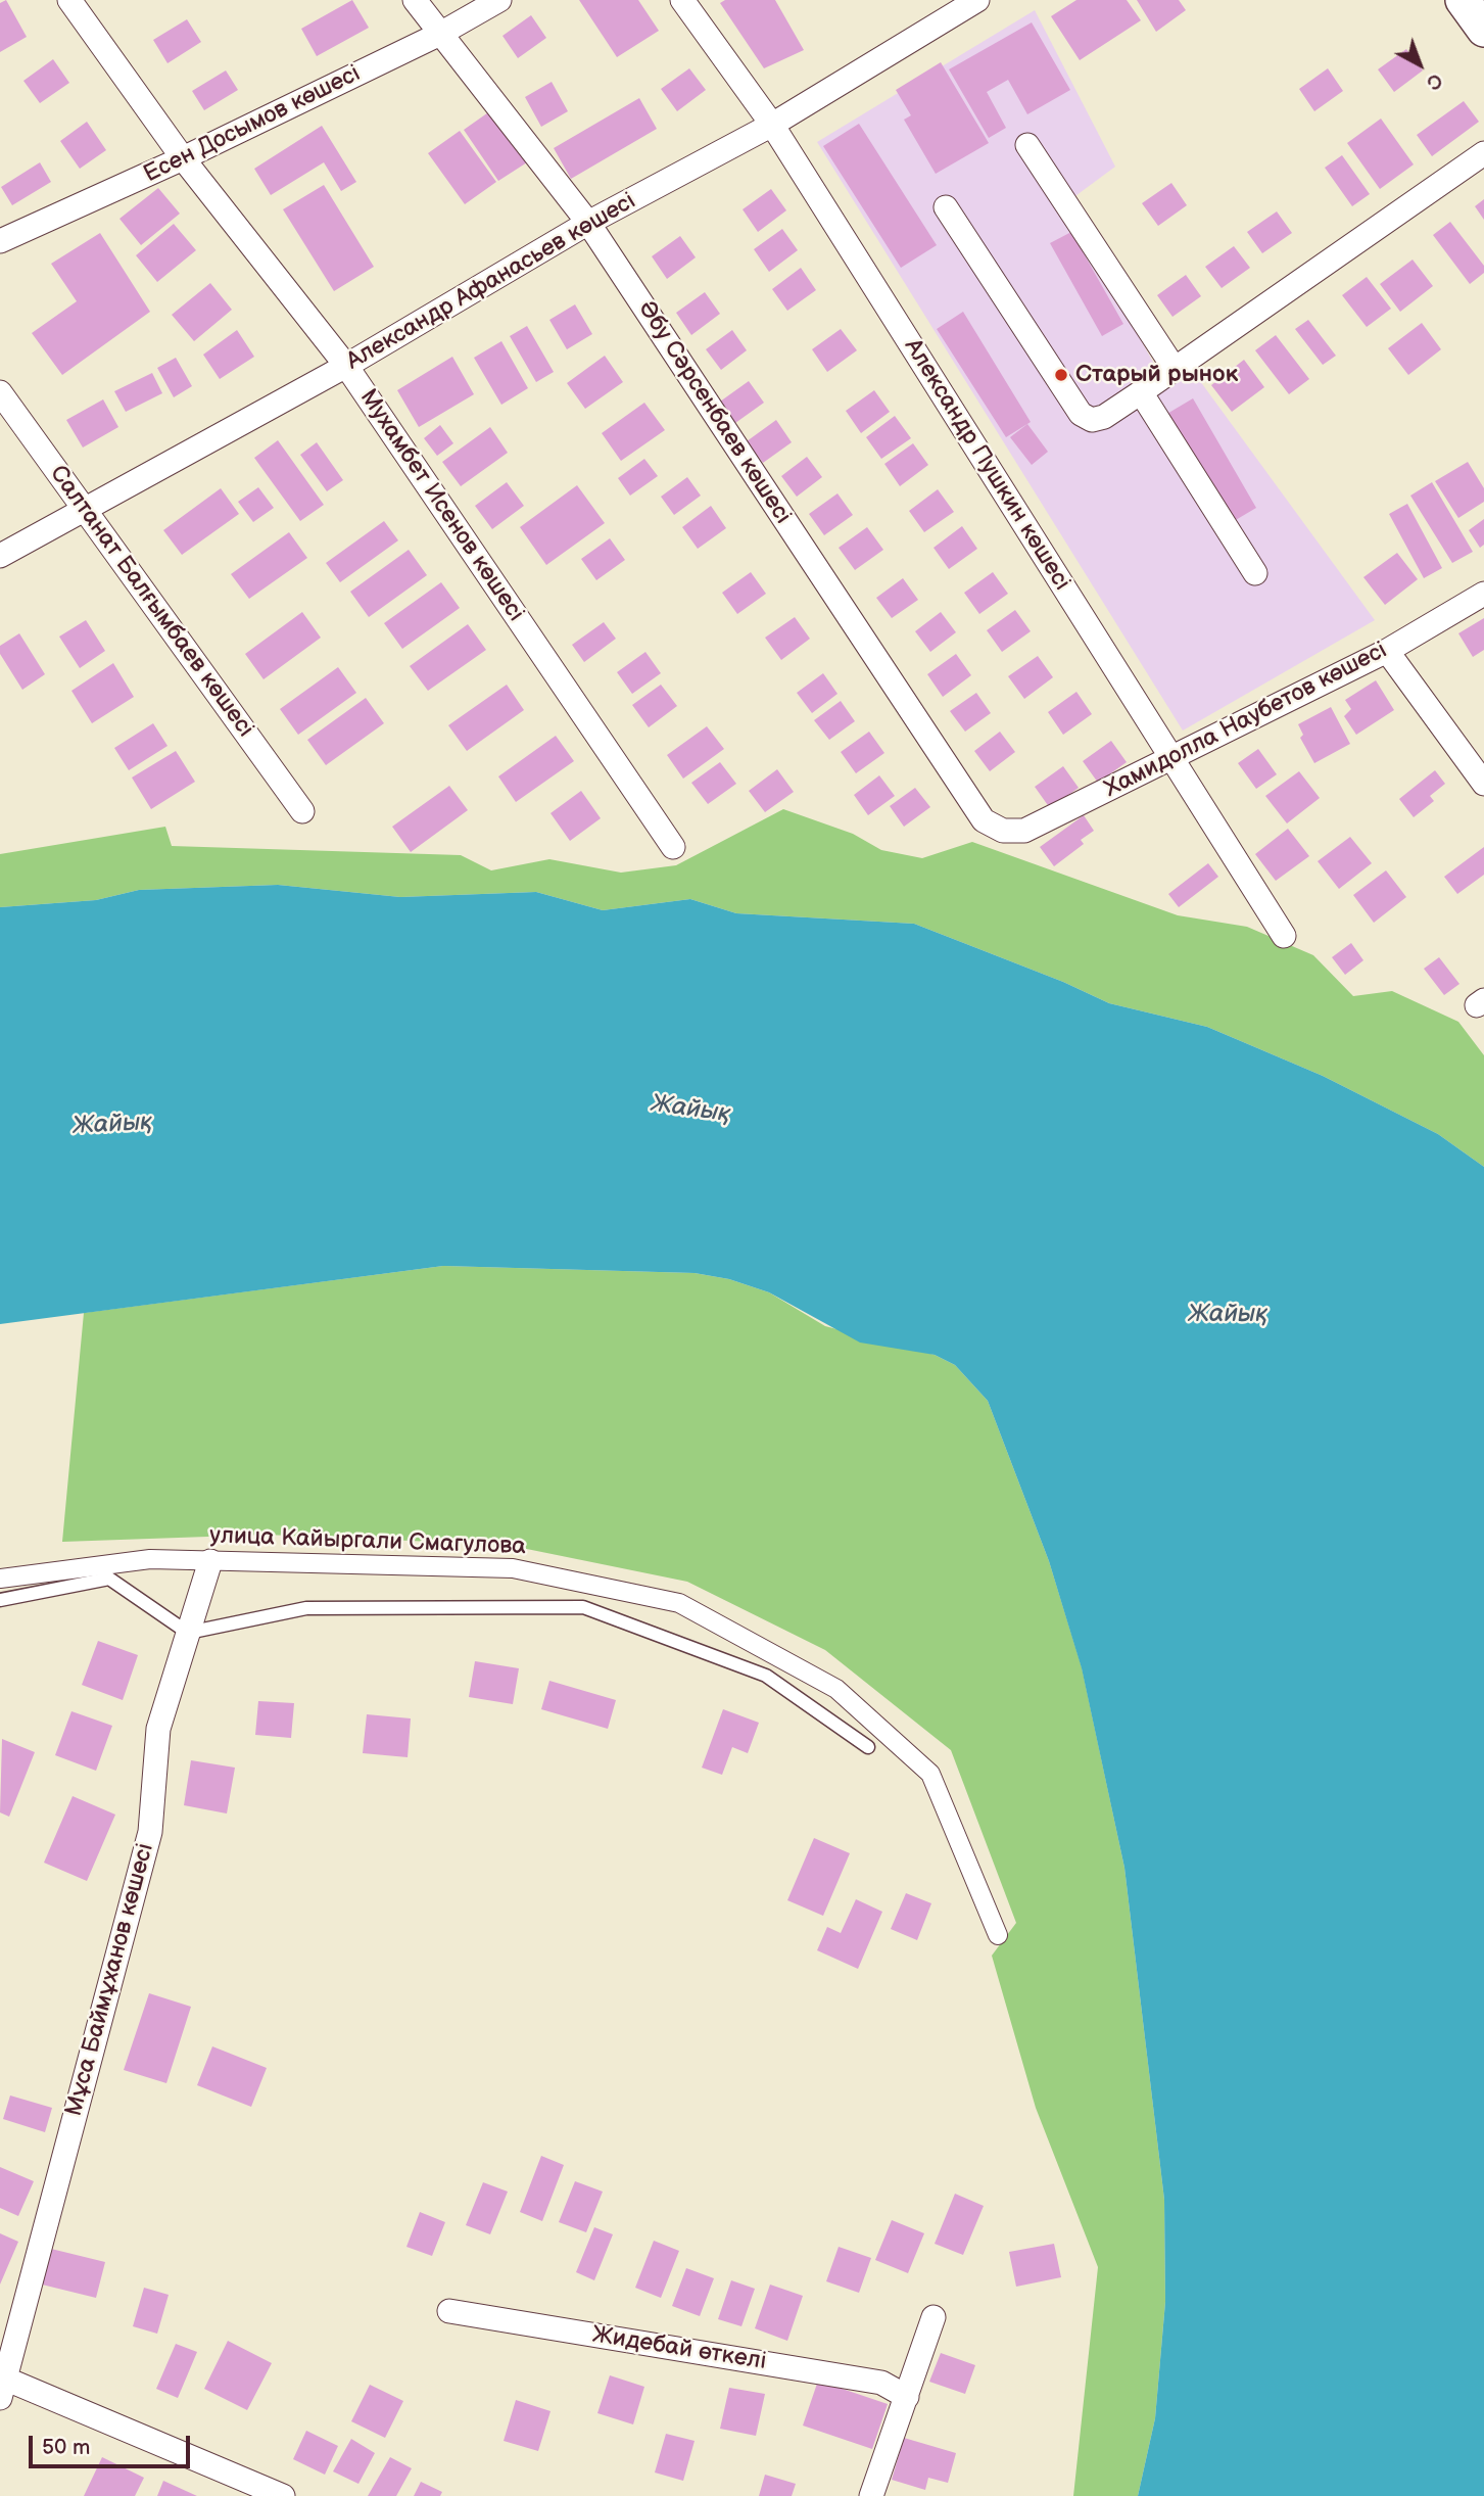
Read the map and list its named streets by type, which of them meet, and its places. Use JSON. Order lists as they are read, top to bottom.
{
  "streets": {
    "street": [
      "Есен Досымов көшесі",
      "Александр Афанасьев көшесі",
      "Әбу Сәрсенбаев көшесі",
      "Александр Пушкин көшесі",
      "Мухамбет Исенов көшесі",
      "Салтанат Балғымбаев көшесі",
      "Хамидолла Наубетов көшесі",
      "улица Кайыргали Смагулова",
      "Мұса Баймұханов көшесі",
      "Жидебай өткелі"
    ]
  },
  "crossings": [
    ["Есен Досымов көшесі", "Әбу Сәрсенбаев көшесі"],
    ["Есен Досымов көшесі", "Мухамбет Исенов көшесі"],
    ["Александр Афанасьев көшесі", "Әбу Сәрсенбаев көшесі"],
    ["Александр Афанасьев көшесі", "Александр Пушкин көшесі"],
    ["Александр Афанасьев көшесі", "Мухамбет Исенов көшесі"],
    ["Александр Афанасьев көшесі", "Салтанат Балғымбаев көшесі"],
    ["Әбу Сәрсенбаев көшесі", "Хамидолла Наубетов көшесі"],
    ["Александр Пушкин көшесі", "Хамидолла Наубетов көшесі"],
    ["улица Кайыргали Смагулова", "Мұса Баймұханов көшесі"]
  ],
  "water": ["Жайық"],
  "places": ["Старый рынок"],
  "scale_bar": "50 m",
  "north": "bottom right"
}
